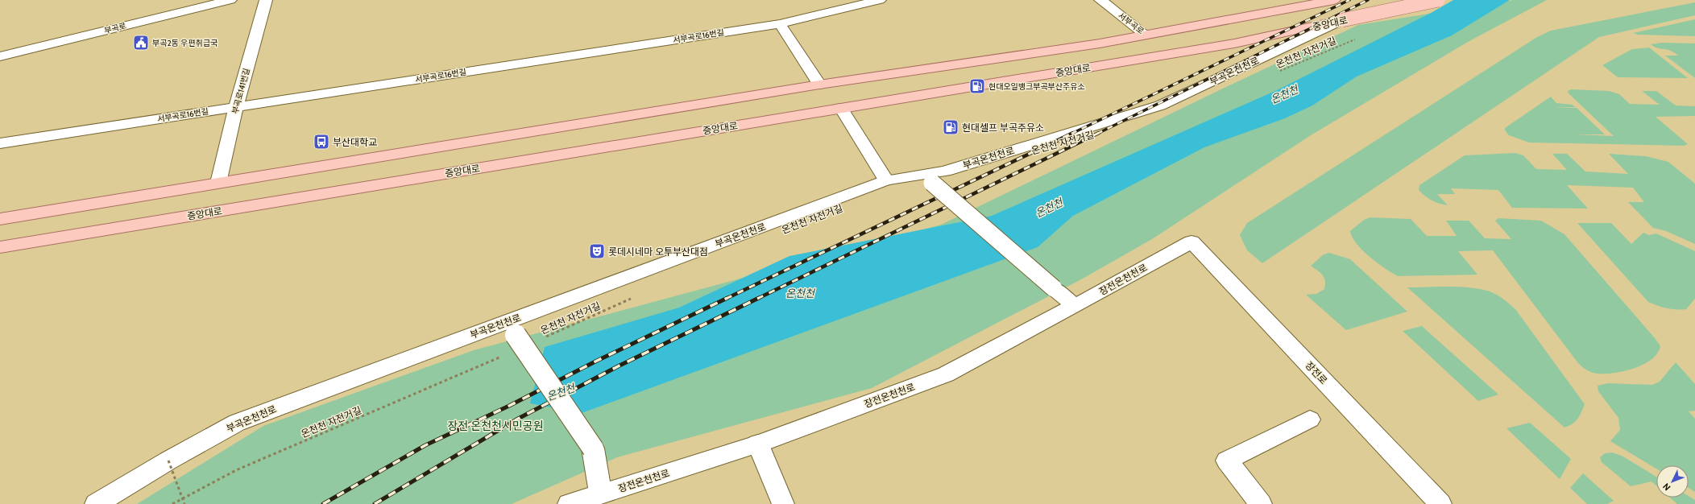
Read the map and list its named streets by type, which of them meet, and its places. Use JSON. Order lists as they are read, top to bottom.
{
  "streets": {
    "main road": ["중앙대로"],
    "street": [
      "서부곡로",
      "부곡로",
      "서부곡로16번길",
      "부곡온천천로",
      "부곡로141번길",
      "장전온천천로",
      "장전로"
    ],
    "path": ["온천천 자전거길"]
  },
  "crossings": [
    ["중앙대로", "부곡온천천로"],
    ["서부곡로16번길", "부곡로141번길"],
    ["장전온천천로", "장전로"]
  ],
  "water": ["온천천"],
  "parks": ["장전 온천천시민공원"],
  "places": {
    "public building": ["부곡2동 우편취급국"],
    "fuel station": ["현대오일뱅크부곡부산주유소", "현대셀프 부곡주유소"],
    "bus stop": ["부산대학교"],
    "theatre": ["롯데시네마 오투부산대점"]
  },
  "north": "bottom left"
}
